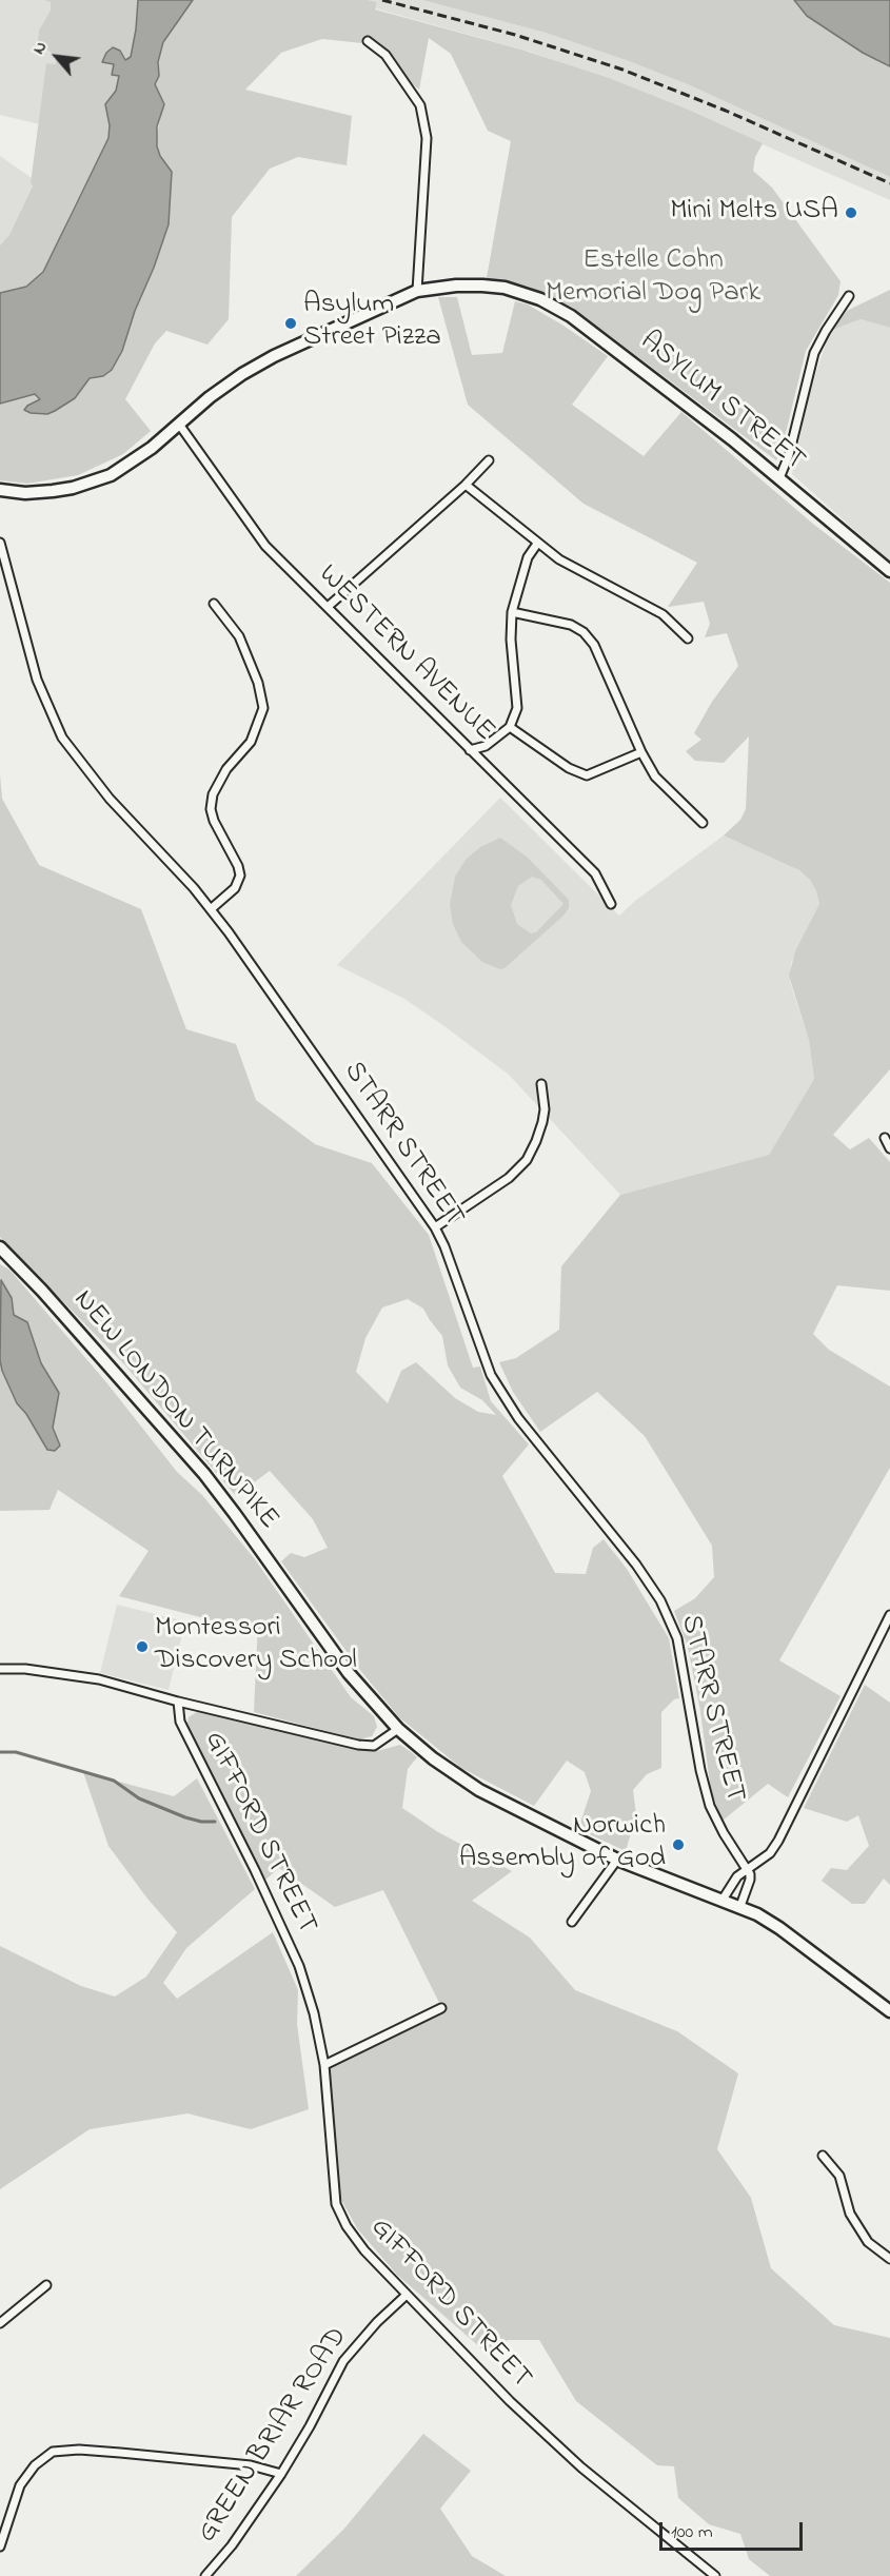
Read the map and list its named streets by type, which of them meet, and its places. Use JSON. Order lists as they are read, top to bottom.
{
  "streets": {
    "main road": ["ASYLUM STREET", "NEW LONDON TURNPIKE"],
    "street": [
      "WESTERN AVENUE",
      "STARR STREET",
      "GIFFORD STREET",
      "GREEN BRIAR ROAD"
    ]
  },
  "crossings": [
    ["ASYLUM STREET", "WESTERN AVENUE"],
    ["GIFFORD STREET", "GREEN BRIAR ROAD"]
  ],
  "parks": ["Estelle Cohn Memorial Dog Park"],
  "places": [
    "Mini Melts USA",
    "Asylum Street Pizza",
    "Montessori Discovery School",
    "Norwich Assembly of God"
  ],
  "scale_bar": "100 m",
  "north": "top left"
}
